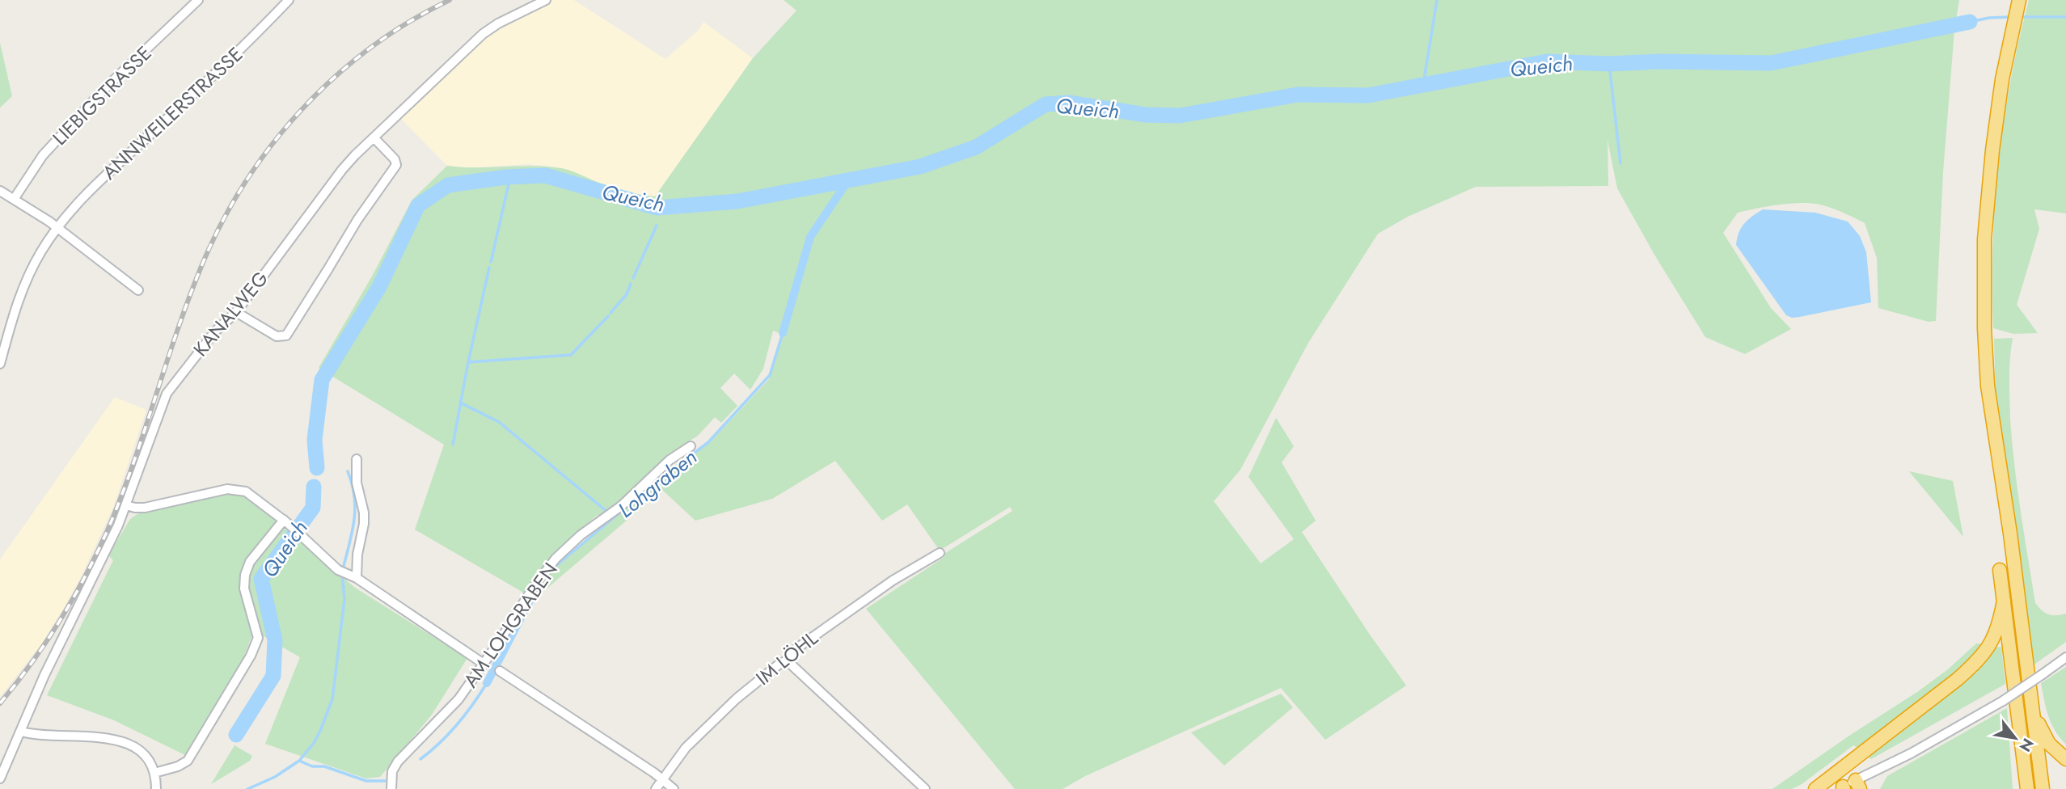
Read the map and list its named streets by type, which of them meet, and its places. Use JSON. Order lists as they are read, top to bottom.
{
  "streets": {
    "street": [
      "LIEBIGSTRASSE",
      "ANNWEILERSTRASSE",
      "KANALWEG",
      "AM LOHGRABEN",
      "IM LÖHL"
    ]
  },
  "water": ["Queich", "Lohgraben"],
  "north": "bottom right"
}
